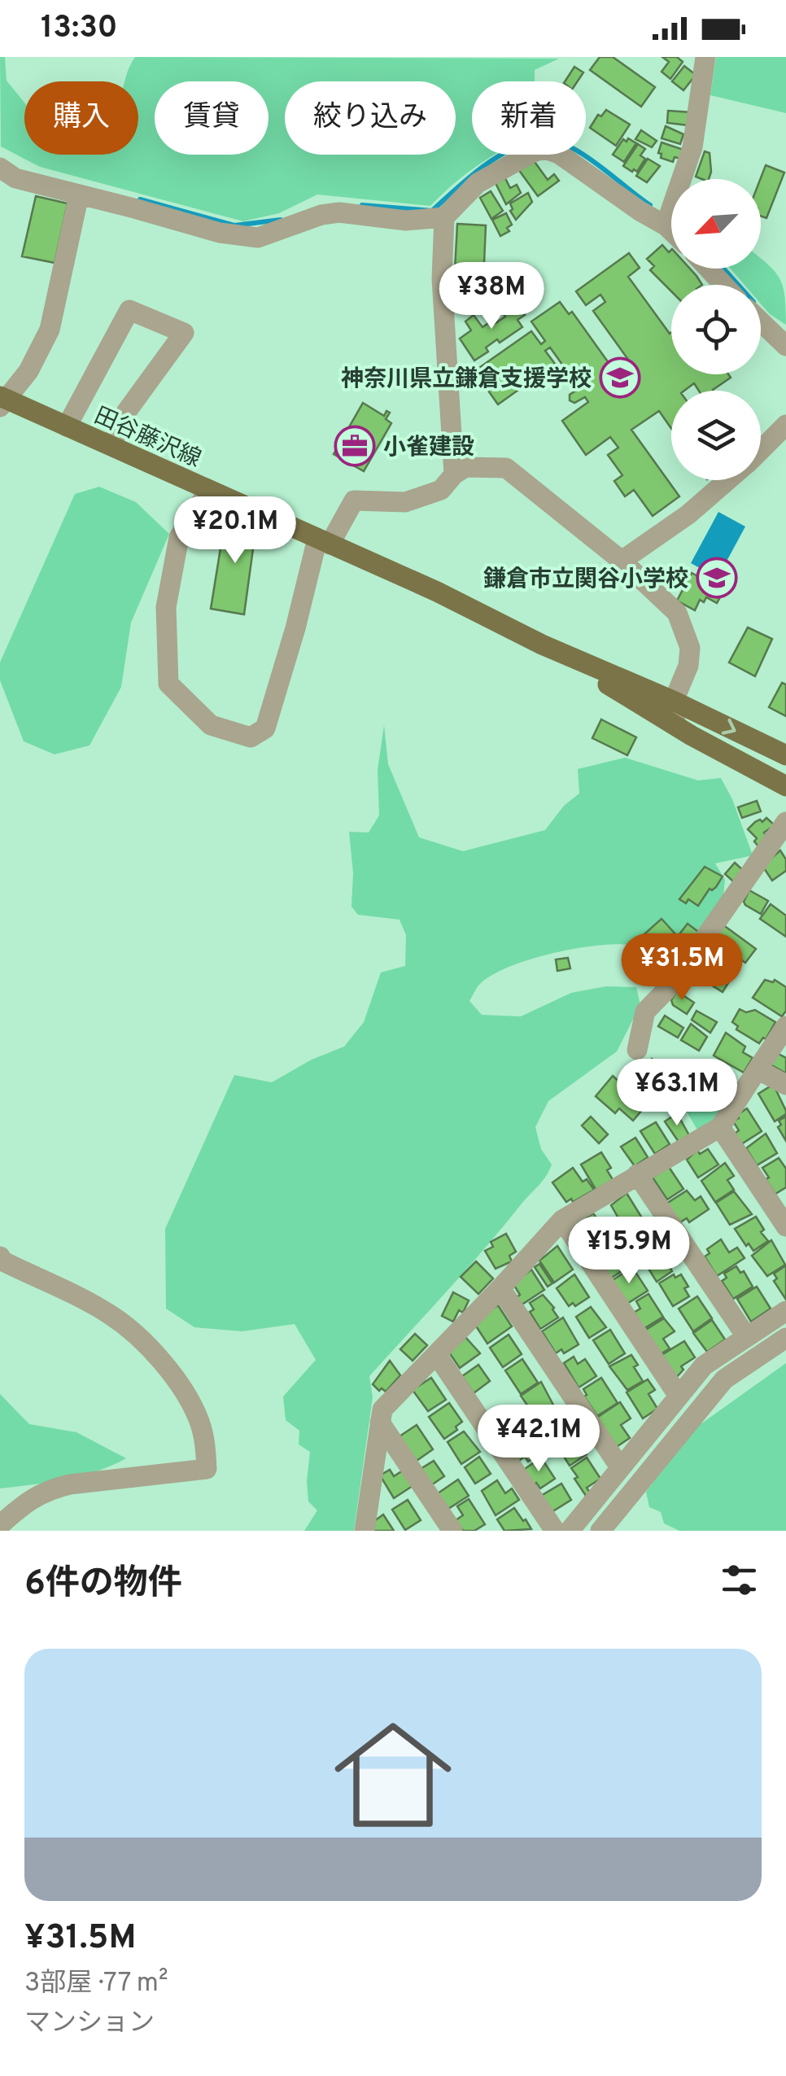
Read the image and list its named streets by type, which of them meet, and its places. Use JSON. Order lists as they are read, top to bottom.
{
  "streets": {
    "main road": ["田谷藤沢線"]
  },
  "places": {
    "school or university": ["神奈川県立鎌倉支援学校", "鎌倉市立関谷小学校"],
    "office": ["小雀建設"]
  },
  "north": "bottom left",
  "page": {
    "status": "13:30",
    "chip": [
      "購入",
      "賃貸",
      "絞り込み",
      "新着"
    ],
    "price": [
      "¥38M",
      "¥20.1M",
      "¥31.5M",
      "¥63.1M",
      "¥15.9M",
      "¥42.1M"
    ],
    "heading": "6件の物件",
    "list": [
      {
        "name": "¥31.5M",
        "note": "3部屋 · 77 m² · マンション"
      }
    ]
  }
}
